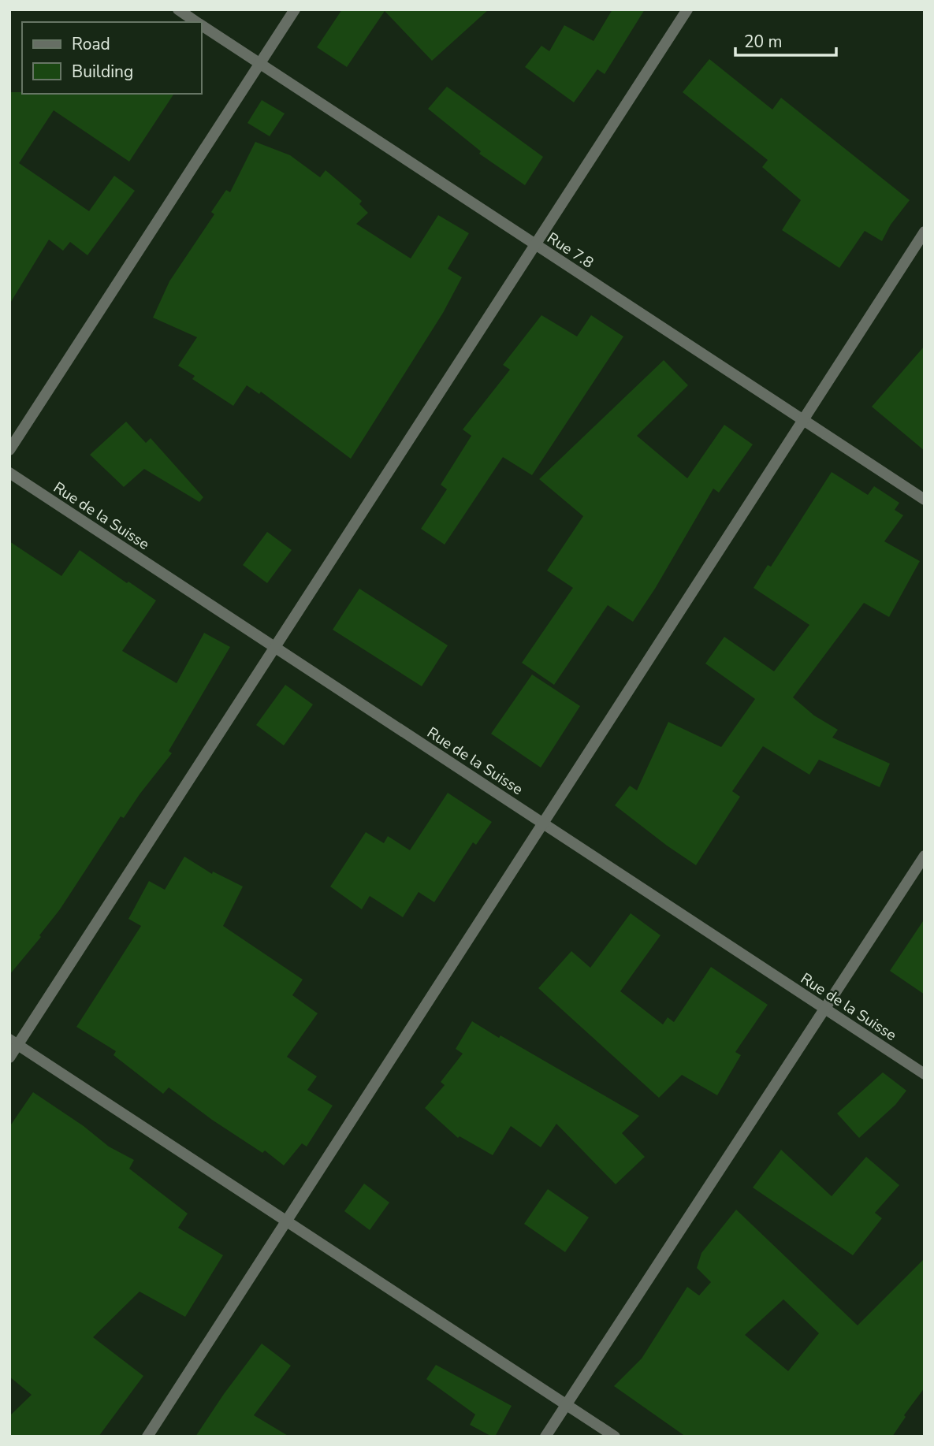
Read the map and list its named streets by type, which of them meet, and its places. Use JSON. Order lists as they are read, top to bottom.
{
  "streets": {
    "street": ["Rue 7.8", "Rue de la Suisse"]
  },
  "legend": ["Road", "Building"],
  "scale_bar": "20 m"
}
